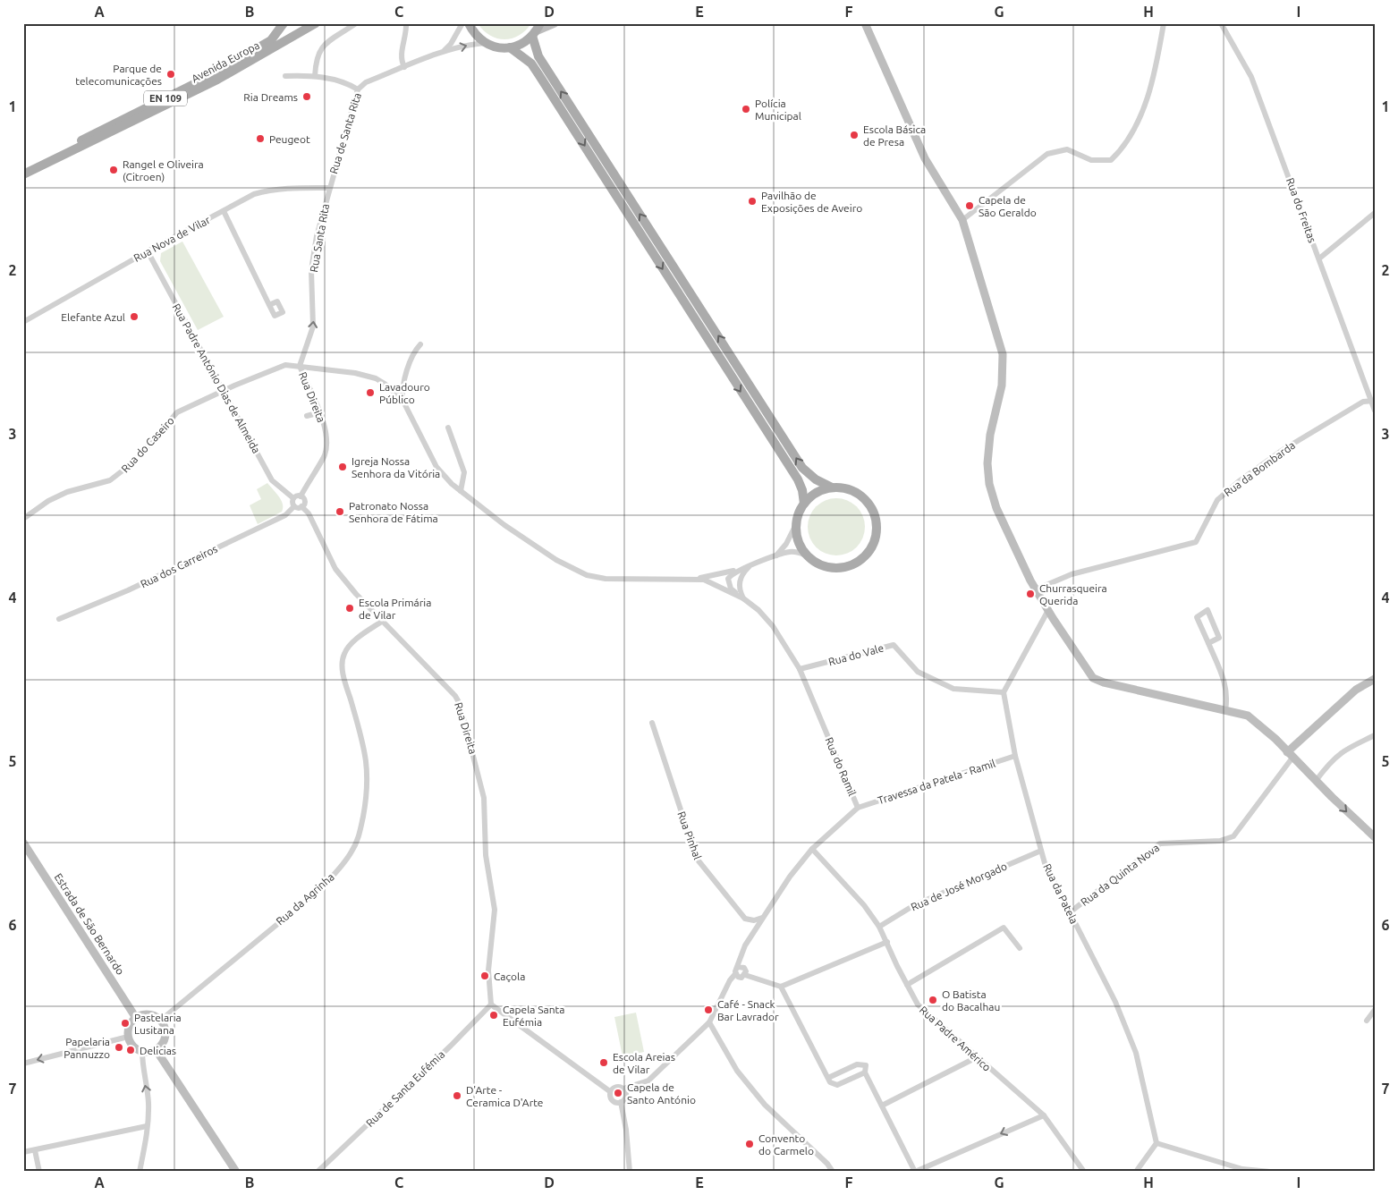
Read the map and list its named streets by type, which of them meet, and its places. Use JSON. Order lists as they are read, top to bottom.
{
  "streets": {
    "main road": ["Avenida Europa", "EN 109"],
    "street": [
      "Rua de Santa Rita",
      "Rua do Freitas",
      "Rua Santa Rita",
      "Rua Nova de Vilar",
      "Rua Padre António Dias de Almeida",
      "Rua Direita",
      "Rua do Caseiro",
      "Rua da Bombarda",
      "Rua dos Carreiros",
      "Rua do Vale",
      "Rua do Ramil",
      "Travessa da Patela - Ramil",
      "Rua Pinhal",
      "Rua da Quinta Nova",
      "Rua de José Morgado",
      "Rua da Patela",
      "Rua da Agrinha",
      "Estrada de São Bernardo",
      "Rua Padre Américo",
      "Rua de Santa Eufémia"
    ]
  },
  "crossings": [
    ["Rua de Santa Rita", "Rua Santa Rita"],
    ["Rua de Santa Rita", "Rua Nova de Vilar"],
    ["Rua do Freitas", "Rua da Bombarda"],
    ["Rua Santa Rita", "Rua Nova de Vilar"],
    ["Rua Santa Rita", "Rua Direita"],
    ["Rua Santa Rita", "Rua do Caseiro"],
    ["Rua Nova de Vilar", "Rua Padre António Dias de Almeida"],
    ["Rua Padre António Dias de Almeida", "Rua Direita"],
    ["Rua Padre António Dias de Almeida", "Rua dos Carreiros"],
    ["Rua Direita", "Rua do Caseiro"],
    ["Rua Direita", "Rua dos Carreiros"],
    ["Rua Direita", "Rua da Agrinha"],
    ["Rua Direita", "Rua de Santa Eufémia"],
    ["Rua do Vale", "Rua do Ramil"],
    ["Rua do Vale", "Rua da Patela"],
    ["Rua do Ramil", "Travessa da Patela - Ramil"],
    ["Rua do Ramil", "Rua Pinhal"],
    ["Rua do Ramil", "Rua Padre Américo"],
    ["Travessa da Patela - Ramil", "Rua da Patela"],
    ["Rua da Quinta Nova", "Rua da Patela"],
    ["Rua de José Morgado", "Rua da Patela"],
    ["Rua de José Morgado", "Rua Padre Américo"],
    ["Rua da Agrinha", "Estrada de São Bernardo"]
  ],
  "one_way": ["Rua Santa Rita"],
  "places": [
    "Parque de telecomunicações",
    "Ria Dreams",
    "Polícia Municipal",
    "Escola Básica de Presa",
    "Peugeot",
    "Rangel e Oliveira (Citroen)",
    "Pavilhão de Exposições de Aveiro",
    "Capela de São Geraldo",
    "Elefante Azul",
    "Lavadouro Público",
    "Igreja Nossa Senhora da Vitória",
    "Patronato Nossa Senhora de Fátima",
    "Churrasqueira Querida",
    "Escola Primária de Vilar",
    "Caçola",
    "O Batista do Bacalhau",
    "Café - Snack Bar Lavrador",
    "Capela Santa Eufémia",
    "Pastelaria Lusitana",
    "Papelaria Pannuzzo",
    "Delicias",
    "Escola Areias de Vilar",
    "Capela de Santo António",
    "D'Arte - Ceramica D'Arte",
    "Convento do Carmelo"
  ],
  "grid": {
    "columns": [
      "A",
      "B",
      "C",
      "D",
      "E",
      "F",
      "G",
      "H",
      "I"
    ],
    "rows": [
      "1",
      "2",
      "3",
      "4",
      "5",
      "6",
      "7"
    ]
  }
}
